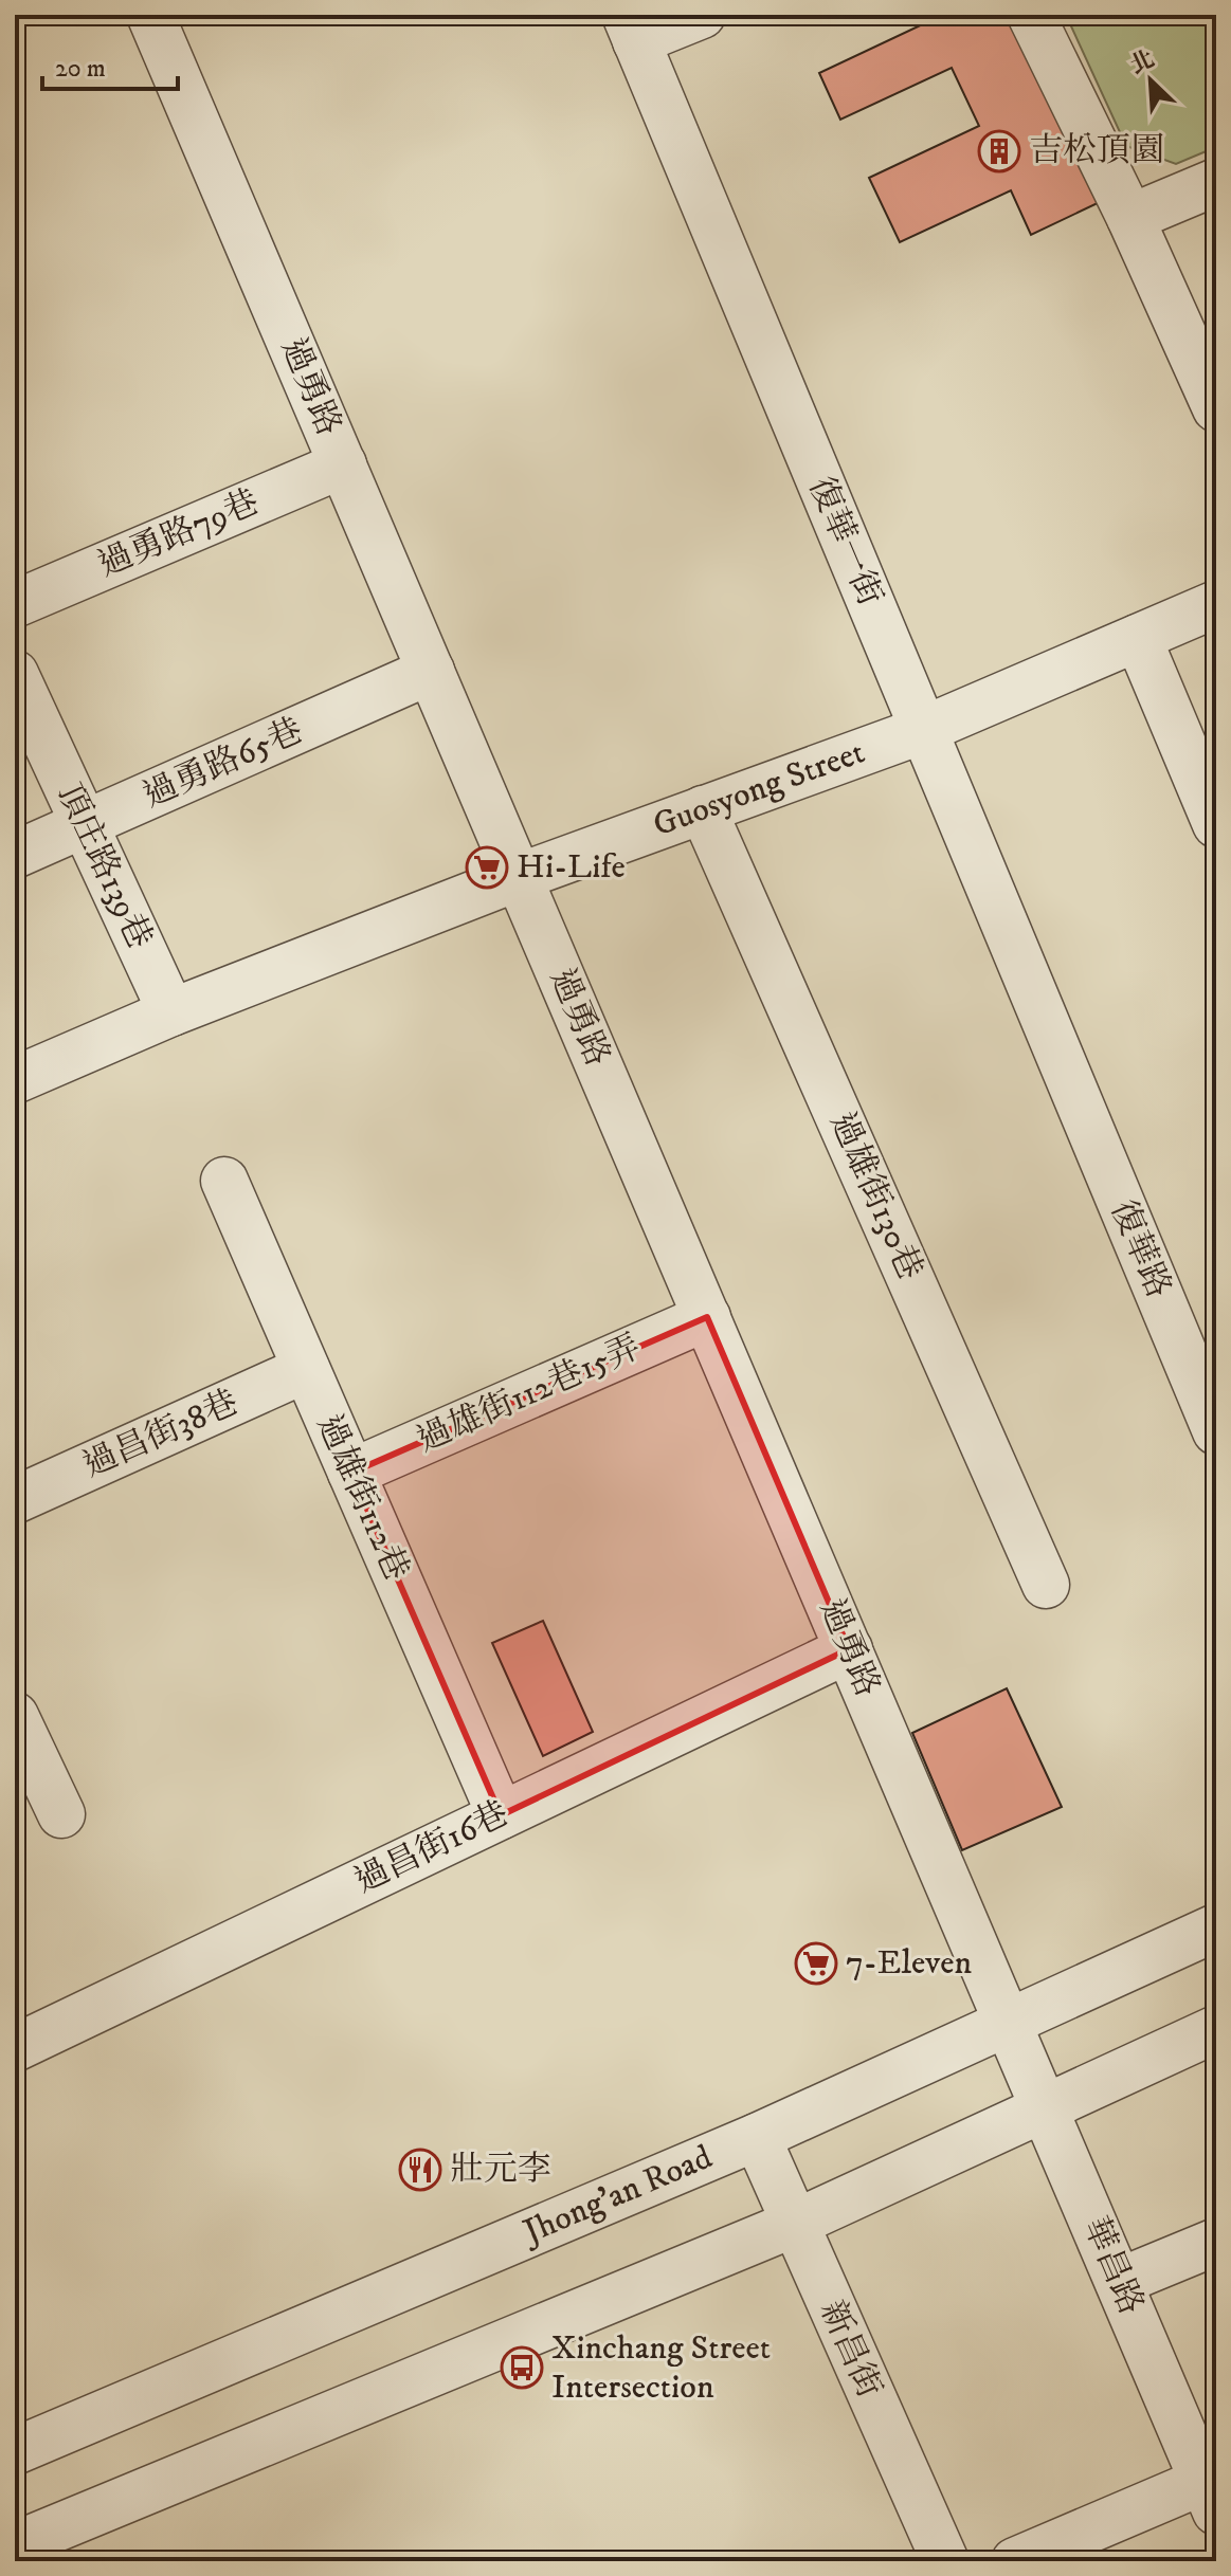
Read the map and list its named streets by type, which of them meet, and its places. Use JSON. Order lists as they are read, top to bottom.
{
  "streets": {
    "street": [
      "過勇路",
      "過勇路79巷",
      "復華一街",
      "過勇路65巷",
      "Guosyong Street",
      "頂庄路139巷",
      "過雄街130巷",
      "復華路",
      "過雄街112巷15弄",
      "過昌街38巷",
      "過雄街112巷",
      "過昌街16巷",
      "Jhong'an Road",
      "華昌路",
      "新昌街"
    ]
  },
  "crossings": [
    ["過勇路", "過勇路79巷"],
    ["過勇路", "過勇路65巷"],
    ["過勇路", "Guosyong Street"],
    ["過勇路", "過雄街112巷15弄"],
    ["過勇路", "過昌街16巷"],
    ["過勇路", "Jhong'an Road"],
    ["過勇路", "華昌路"],
    ["復華一街", "Guosyong Street"],
    ["復華一街", "復華路"],
    ["過勇路65巷", "頂庄路139巷"],
    ["Guosyong Street", "頂庄路139巷"],
    ["Guosyong Street", "過雄街130巷"],
    ["過雄街112巷15弄", "過雄街112巷"],
    ["過昌街38巷", "過雄街112巷"],
    ["過雄街112巷", "過昌街16巷"],
    ["Jhong'an Road", "華昌路"],
    ["Jhong'an Road", "新昌街"]
  ],
  "places": {
    "building": ["吉松頂園"],
    "supermarket": ["Hi-Life", "7-Eleven"],
    "restaurant": ["壯元李"],
    "bus stop": ["Xinchang Street Intersection"]
  },
  "scale_bar": "20 m",
  "north": "top left"
}
